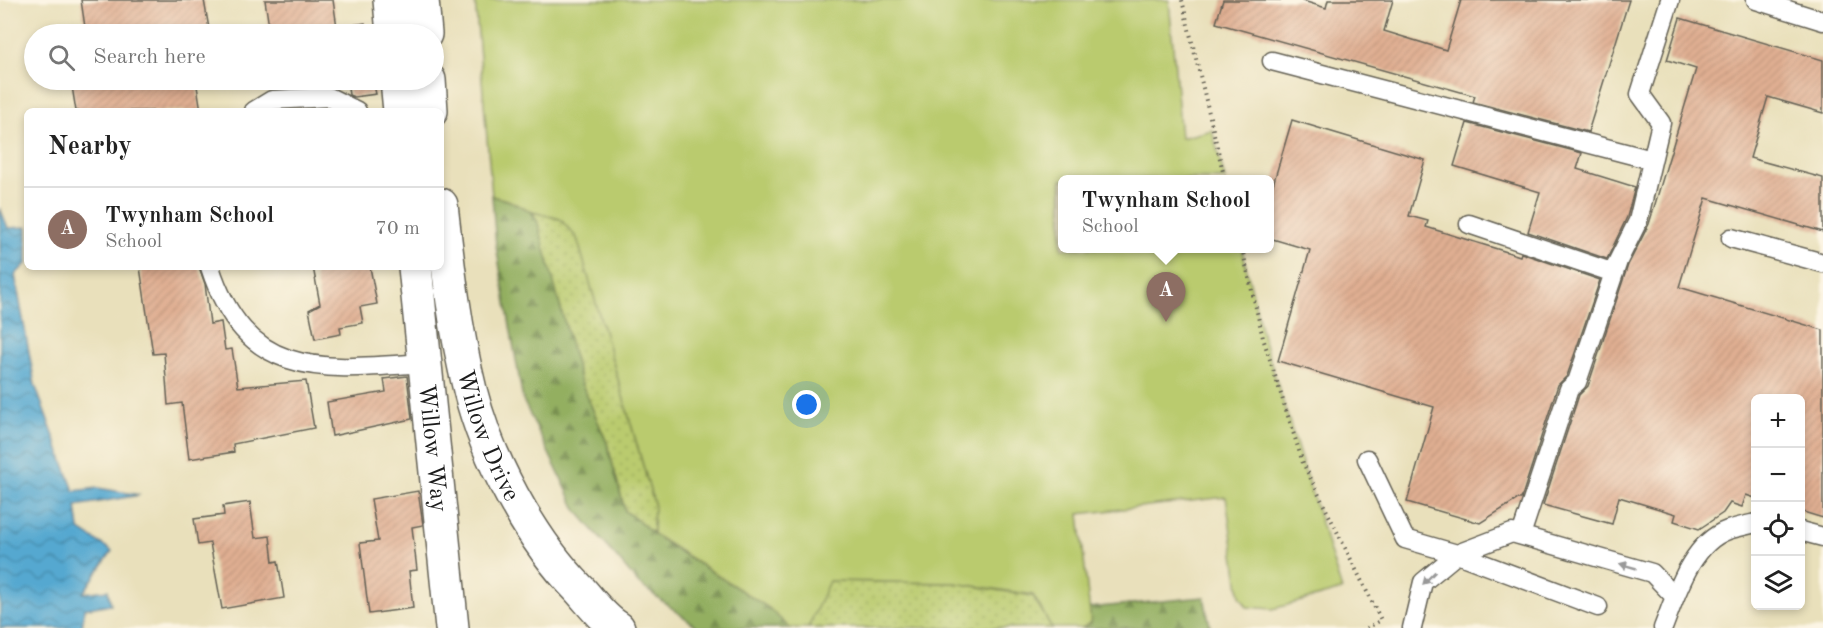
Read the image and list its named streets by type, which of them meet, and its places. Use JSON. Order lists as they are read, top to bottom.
{
  "streets": {
    "street": ["Willow Drive", "Willow Way"]
  },
  "page": {
    "search": "Search here",
    "heading": "Nearby",
    "popup": ["Twynham School", "School"],
    "list": [
      {
        "mark": "A",
        "name": "Twynham School",
        "note": "School",
        "value": "70 m"
      }
    ],
    "pins": "A",
    "map_buttons": ["+", "−"]
  }
}
